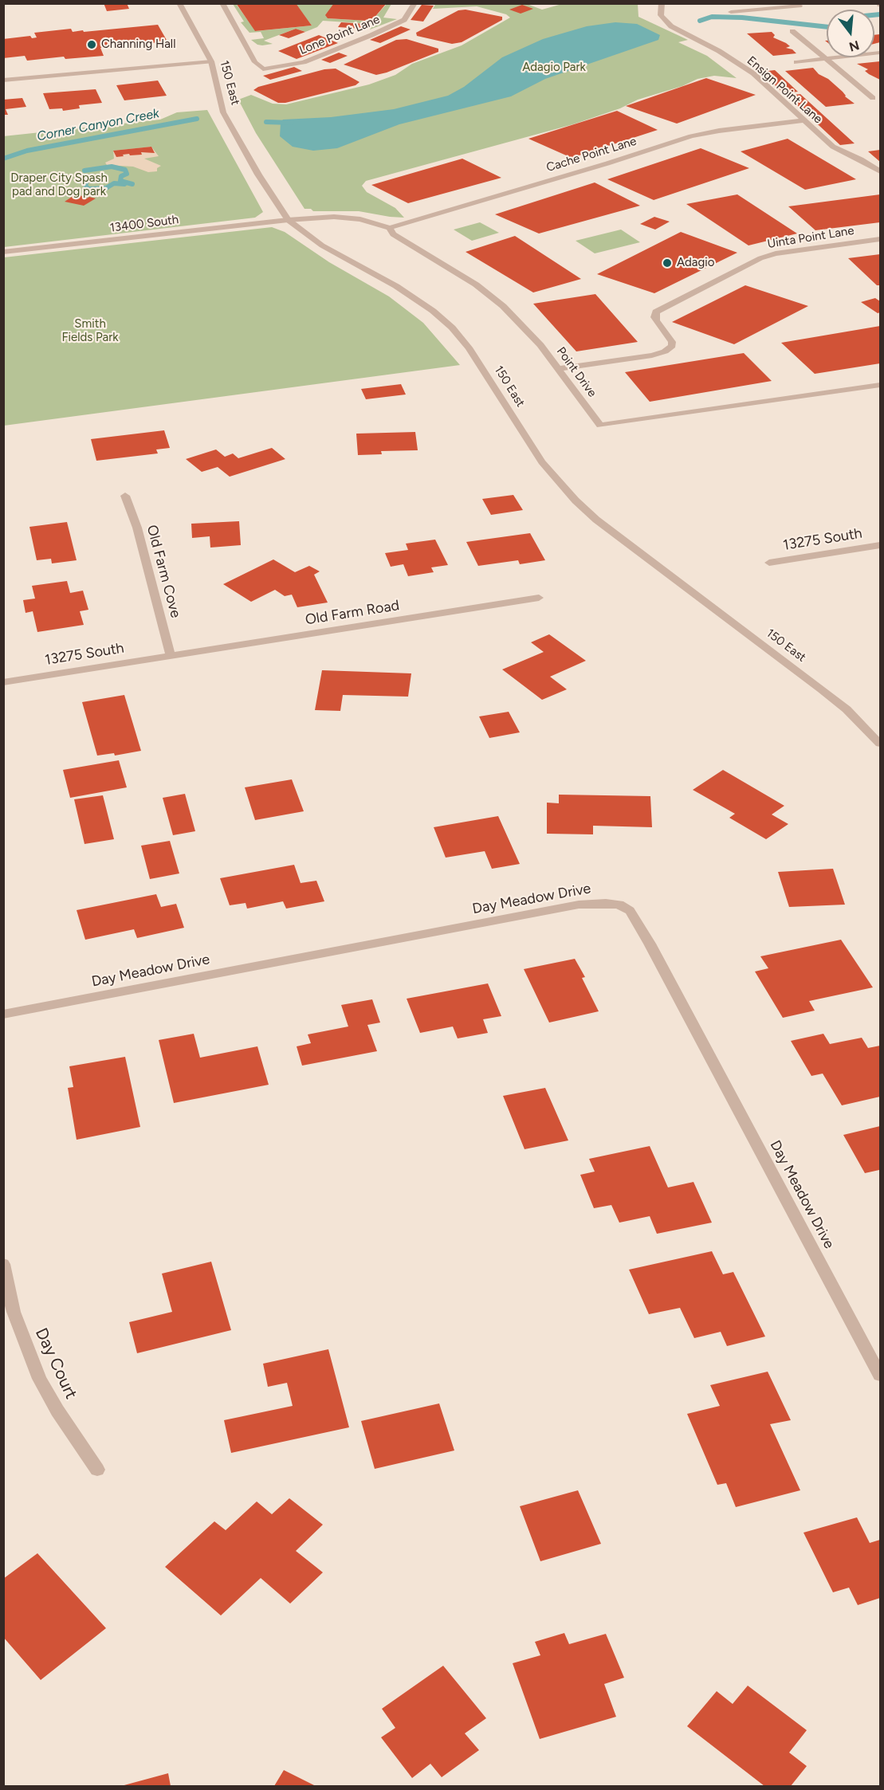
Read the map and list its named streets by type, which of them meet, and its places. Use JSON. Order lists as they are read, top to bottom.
{
  "streets": {
    "street": [
      "Lone Point Lane",
      "150 East",
      "Ensign Point Lane",
      "Cache Point Lane",
      "13400 South",
      "Uinta Point Lane",
      "Point Drive",
      "13275 South",
      "Old Farm Cove",
      "Old Farm Road",
      "Day Meadow Drive",
      "Day Court"
    ]
  },
  "crossings": [
    ["150 East", "13400 South"],
    ["150 East", "Point Drive"],
    ["Ensign Point Lane", "Cache Point Lane"],
    ["Cache Point Lane", "Point Drive"],
    ["13400 South", "Point Drive"],
    ["Uinta Point Lane", "Point Drive"],
    ["13275 South", "Old Farm Cove"],
    ["13275 South", "Old Farm Road"],
    ["Old Farm Cove", "Old Farm Road"]
  ],
  "water": ["Corner Canyon Creek"],
  "parks": ["Adagio Park", "Draper City Spash pad and Dog park", "Smith Fields Park"],
  "places": ["Channing Hall", "Adagio"],
  "north": "bottom"
}
